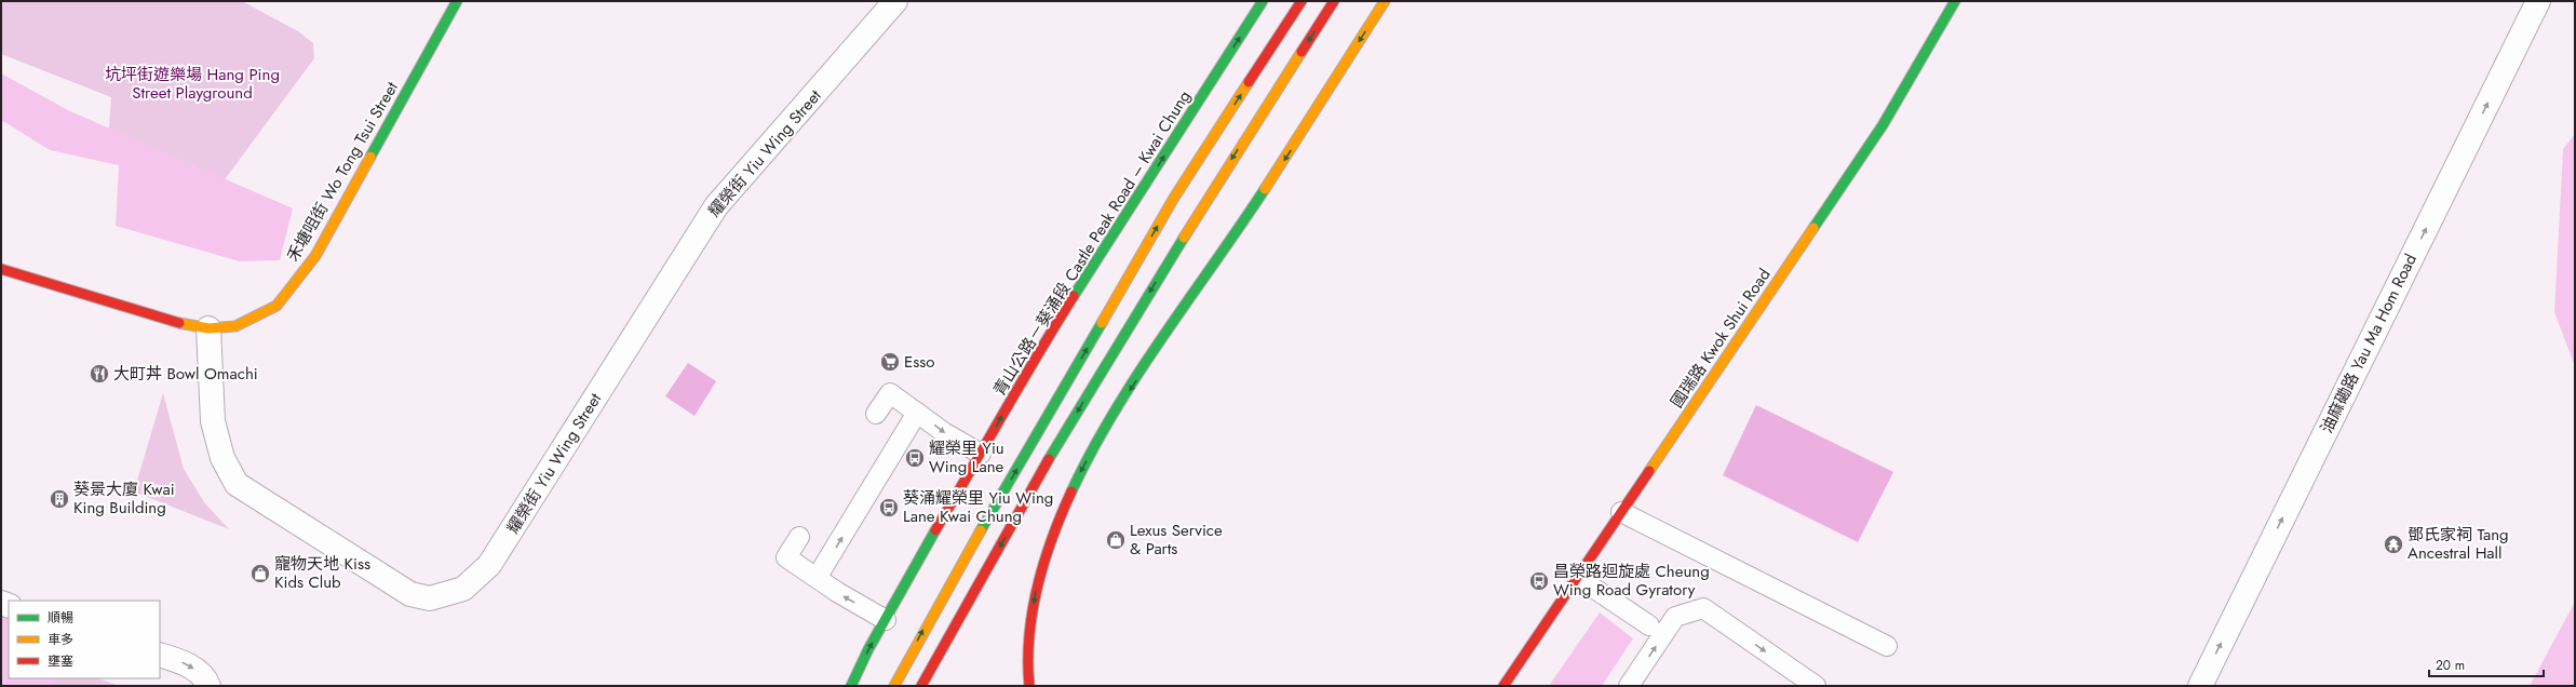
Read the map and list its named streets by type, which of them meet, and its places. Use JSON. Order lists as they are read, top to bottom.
{
  "streets": {
    "main road": ["禾塘咀街 Wo Tong Tsui Street", "青山公路－葵涌段 Castle Peak Road – Kwai Chung", "國瑞路 Kwok Shui Road"],
    "street": ["耀榮街 Yiu Wing Street", "油麻磡路 Yau Ma Hom Road"]
  },
  "crossings": [
    ["耀榮街 Yiu Wing Street", "禾塘咀街 Wo Tong Tsui Street"]
  ],
  "one_way": ["油麻磡路 Yau Ma Hom Road"],
  "parks": ["坑坪街遊樂場 Hang Ping Street Playground"],
  "places": {
    "supermarket": ["Esso"],
    "restaurant": ["大町丼 Bowl Omachi"],
    "bus stop": ["耀榮里 Yiu Wing Lane", "葵涌耀榮里 Yiu Wing Lane Kwai Chung", "昌榮路迴旋處 Cheung Wing Road Gyratory"],
    "building": ["葵景大廈 Kwai King Building"],
    "shop": ["Lexus Service & Parts", "寵物天地 Kiss Kids Club"],
    "temple": ["鄧氏家祠 Tang Ancestral Hall"]
  },
  "legend": ["順暢", "車多", "壅塞"],
  "scale_bar": "20 m"
}
